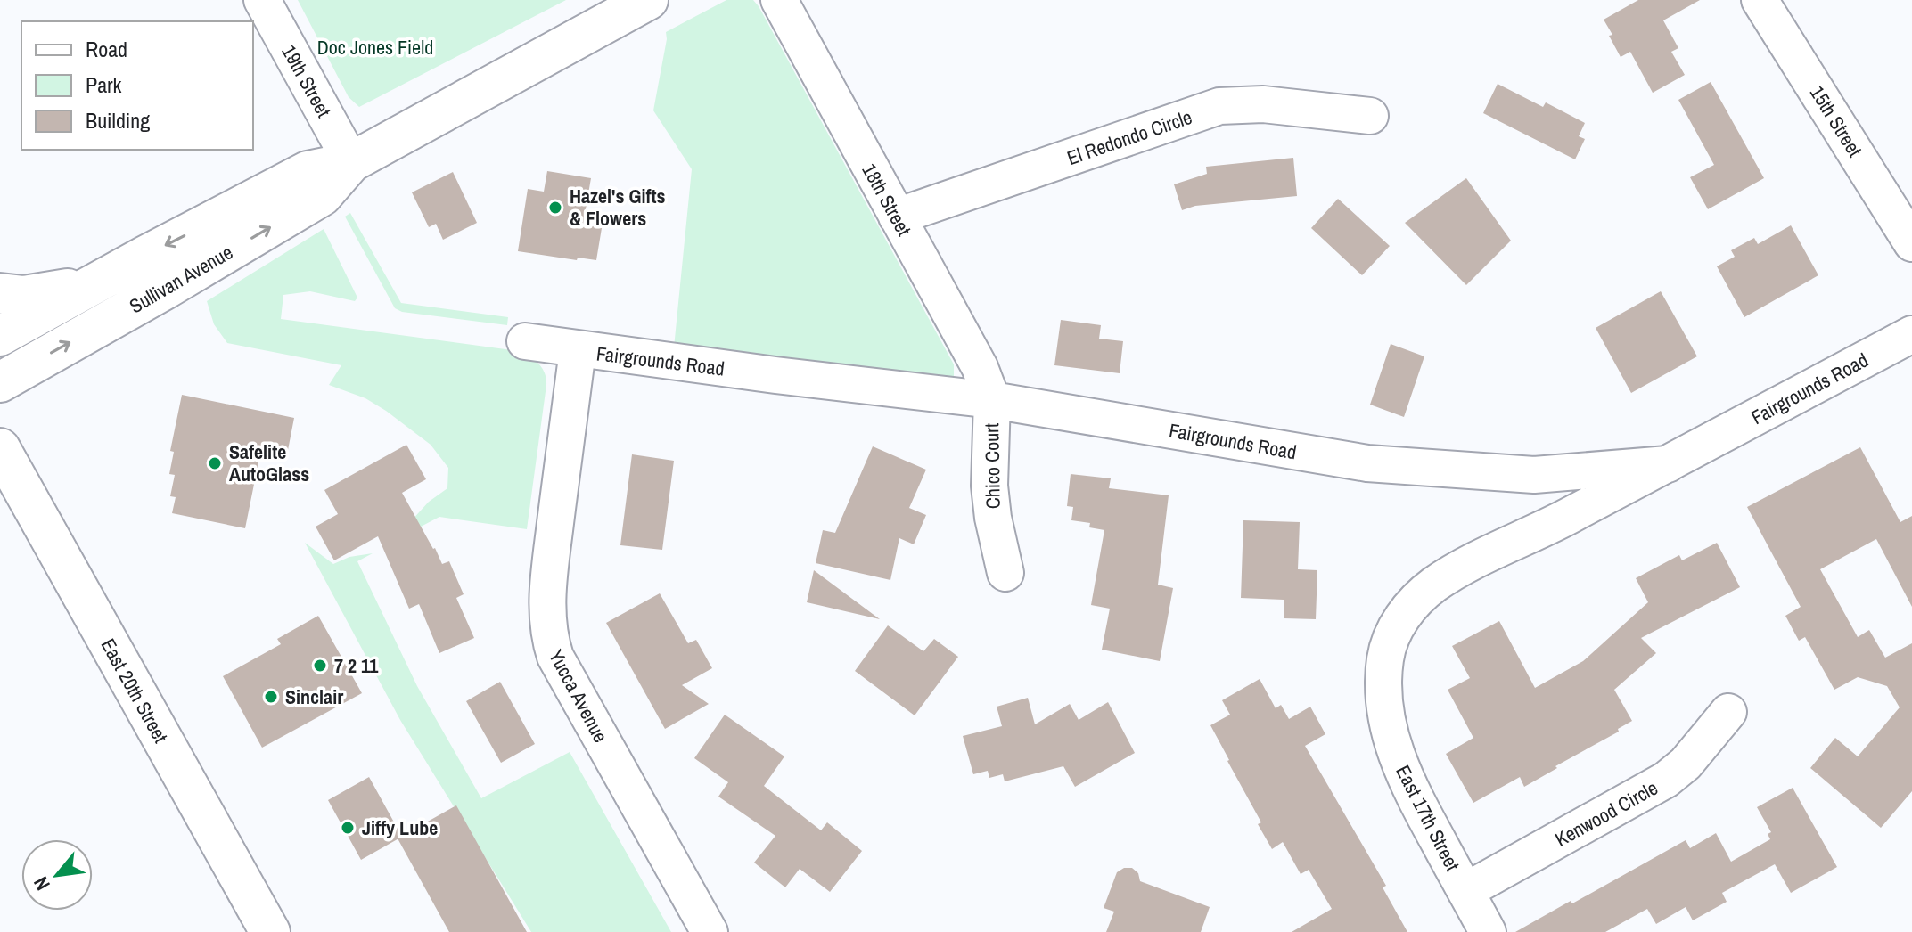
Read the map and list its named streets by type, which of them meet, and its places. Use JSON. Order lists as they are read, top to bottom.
{
  "streets": {
    "main road": ["Sullivan Avenue", "East 20th Street"],
    "street": [
      "19th Street",
      "15th Street",
      "El Redondo Circle",
      "18th Street",
      "Fairgrounds Road",
      "Chico Court",
      "Yucca Avenue",
      "Kenwood Circle",
      "East 17th Street"
    ]
  },
  "crossings": [
    ["19th Street", "Sullivan Avenue"],
    ["El Redondo Circle", "18th Street"],
    ["18th Street", "Fairgrounds Road"],
    ["18th Street", "Chico Court"],
    ["Fairgrounds Road", "Chico Court"],
    ["Fairgrounds Road", "Yucca Avenue"],
    ["Fairgrounds Road", "East 17th Street"],
    ["Kenwood Circle", "East 17th Street"]
  ],
  "parks": ["Doc Jones Field"],
  "places": [
    "Hazel's Gifts & Flowers",
    "Safelite AutoGlass",
    "7 2 11",
    "Sinclair",
    "Jiffy Lube"
  ],
  "legend": ["Road", "Park", "Building"],
  "north": "bottom left"
}
